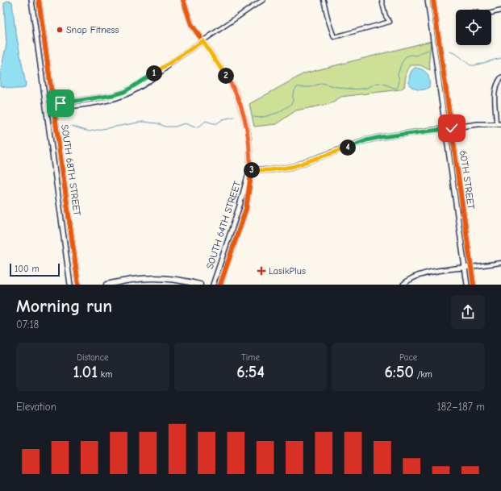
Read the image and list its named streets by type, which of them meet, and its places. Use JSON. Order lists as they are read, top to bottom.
{
  "streets": {
    "street": ["SOUTH 68TH STREET", "60TH STREET", "SOUTH 64TH STREET"]
  },
  "places": {
    "other": ["Snap Fitness"],
    "health": ["LasikPlus"]
  },
  "scale_bar": "100 m",
  "page": {
    "pins": [
      "1",
      "2",
      "4",
      "3"
    ],
    "scale": "100 m",
    "heading": ["Morning run", "07:18"],
    "stats": [
      ["Distance", "1.01 km"],
      ["Time", "6:54"],
      ["Pace", "6:50 /km"]
    ],
    "chart": ["Elevation", "182–187 m"]
  }
}
